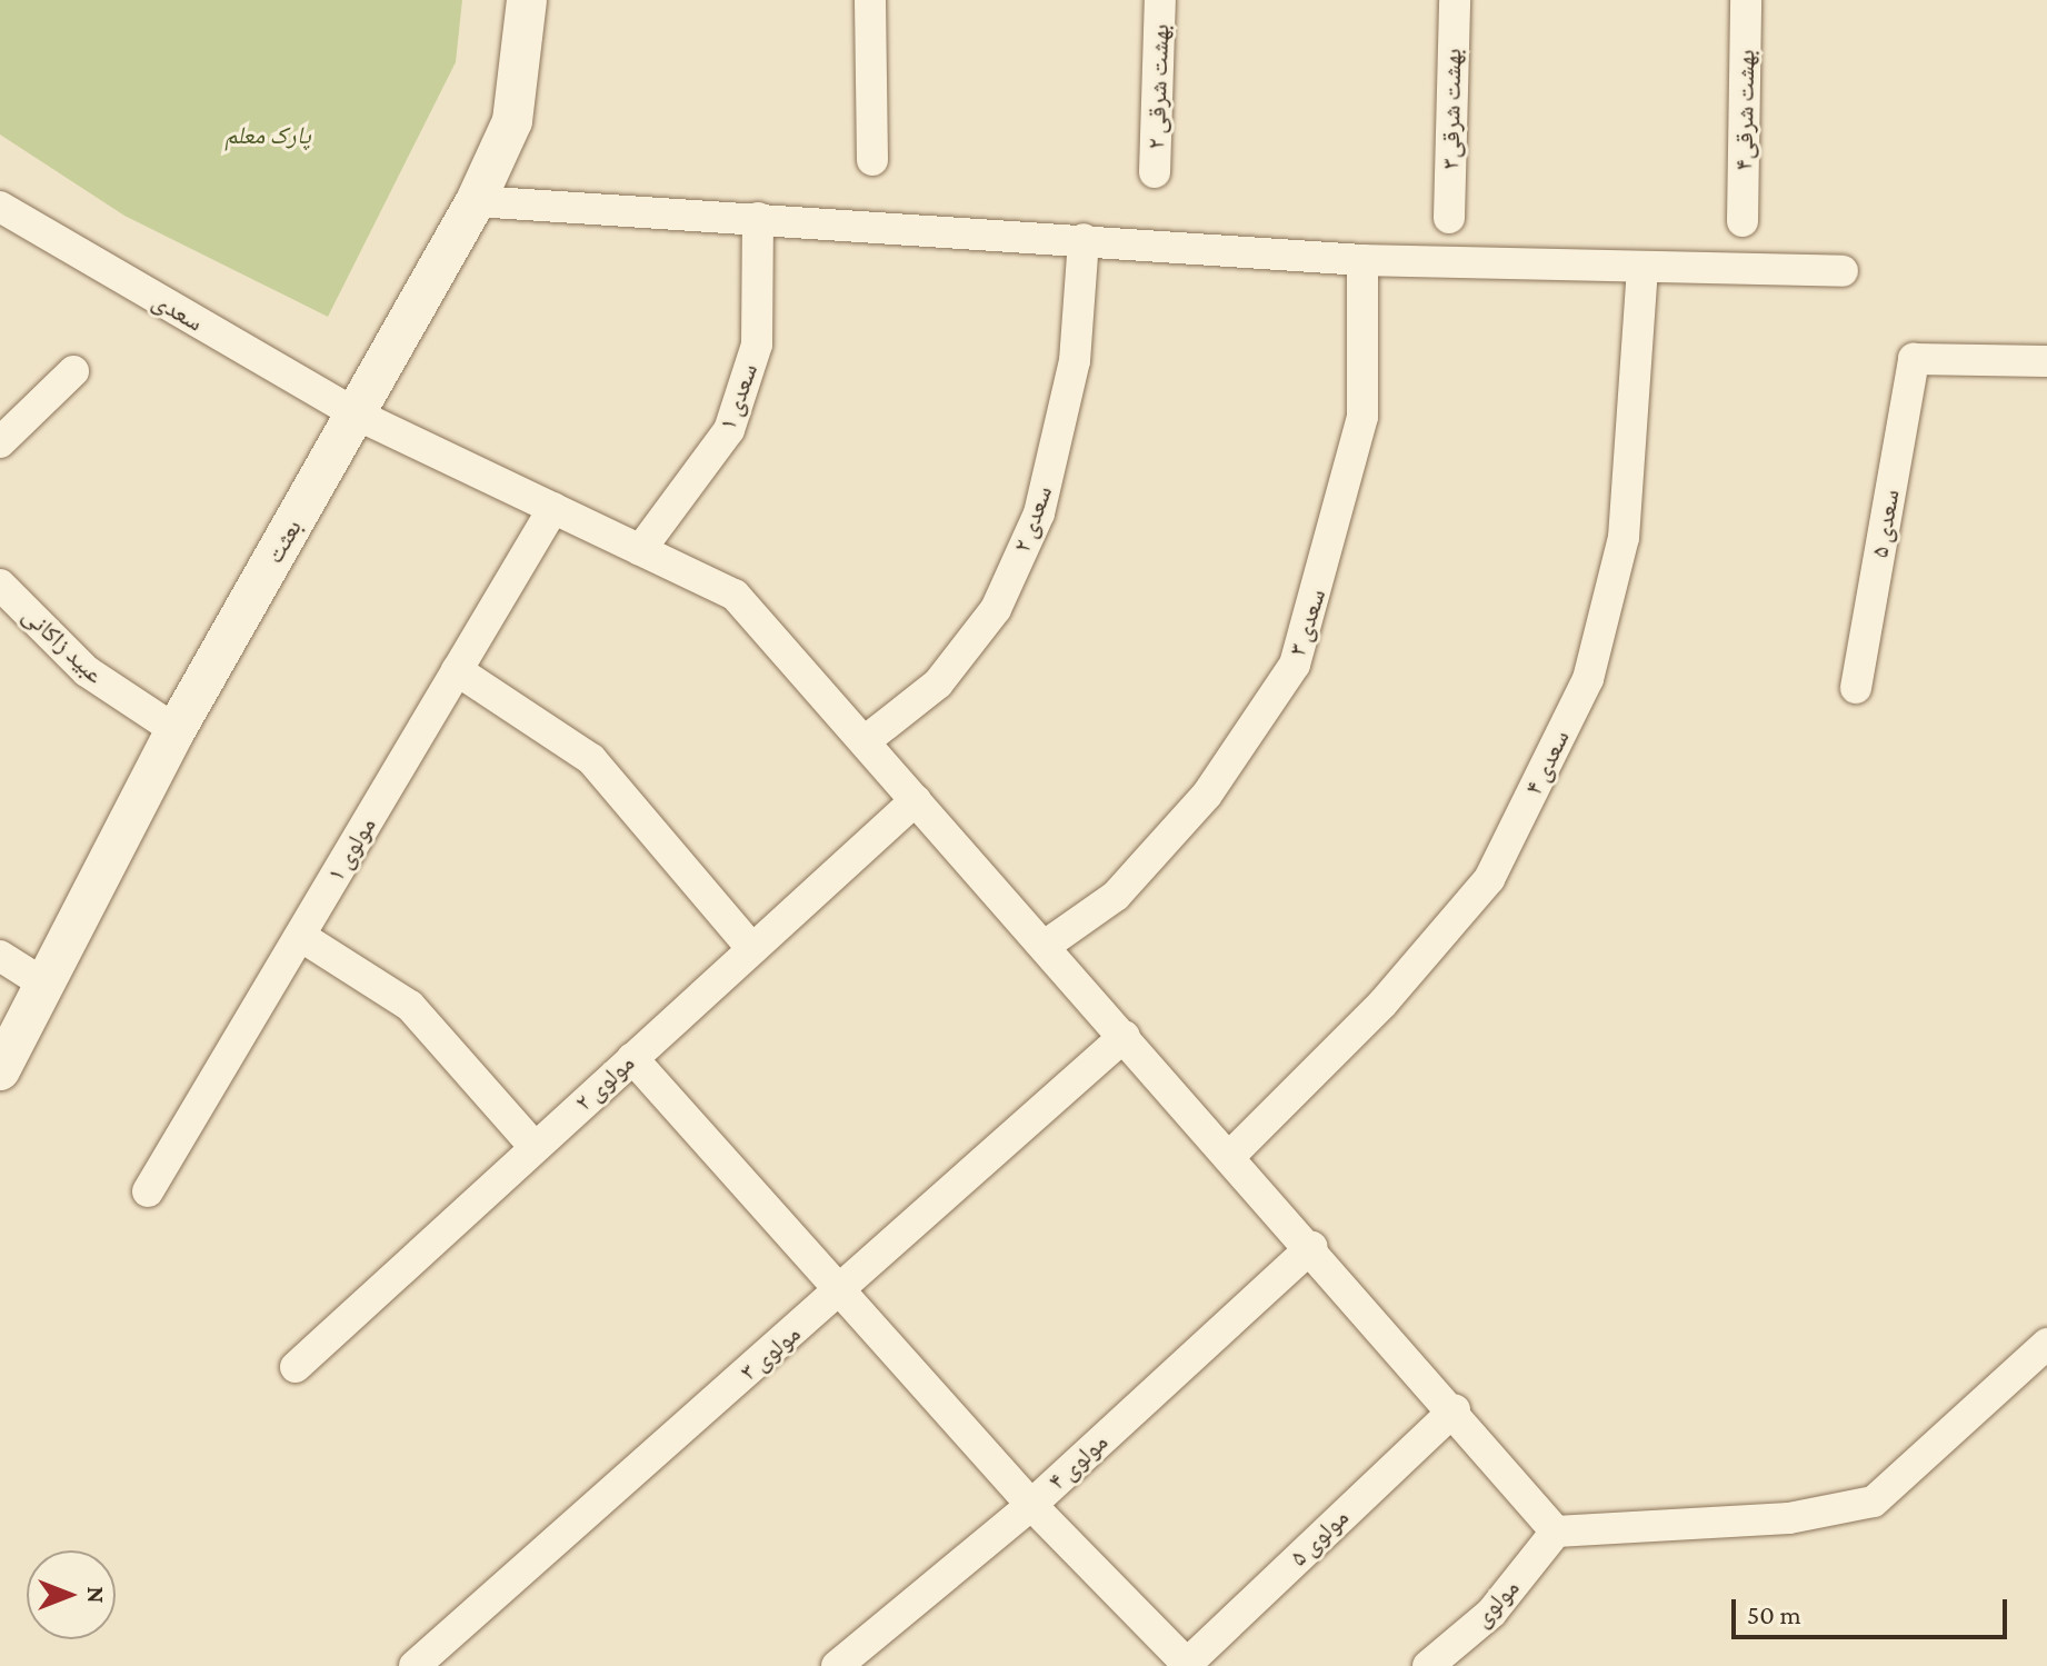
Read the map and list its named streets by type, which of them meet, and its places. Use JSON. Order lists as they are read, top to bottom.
{
  "streets": {
    "street": [
      "بهشت شرقی ۲",
      "بهشت شرقی۳",
      "بهشت شرقی۴",
      "سعدی",
      "سعدی ۱",
      "سعدی ۲",
      "سعدی ۵",
      "بعثت",
      "سعدی ۳",
      "عبید زاکانی",
      "سعدی ۴",
      "مولوی ۱",
      "مولوی ۲",
      "مولوی ۳",
      "مولوی ۴",
      "مولوی ۵",
      "مولوی"
    ]
  },
  "crossings": [
    ["سعدی", "سعدی ۱"],
    ["سعدی", "سعدی ۲"],
    ["سعدی", "بعثت"],
    ["سعدی", "سعدی ۳"],
    ["سعدی", "سعدی ۴"],
    ["سعدی", "مولوی ۱"],
    ["سعدی", "مولوی ۲"],
    ["سعدی", "مولوی ۳"],
    ["سعدی", "مولوی ۴"],
    ["سعدی", "مولوی ۵"],
    ["سعدی", "مولوی"],
    ["بعثت", "عبید زاکانی"]
  ],
  "parks": ["پارک معلم"],
  "scale_bar": "50 m",
  "north": "right"
}
